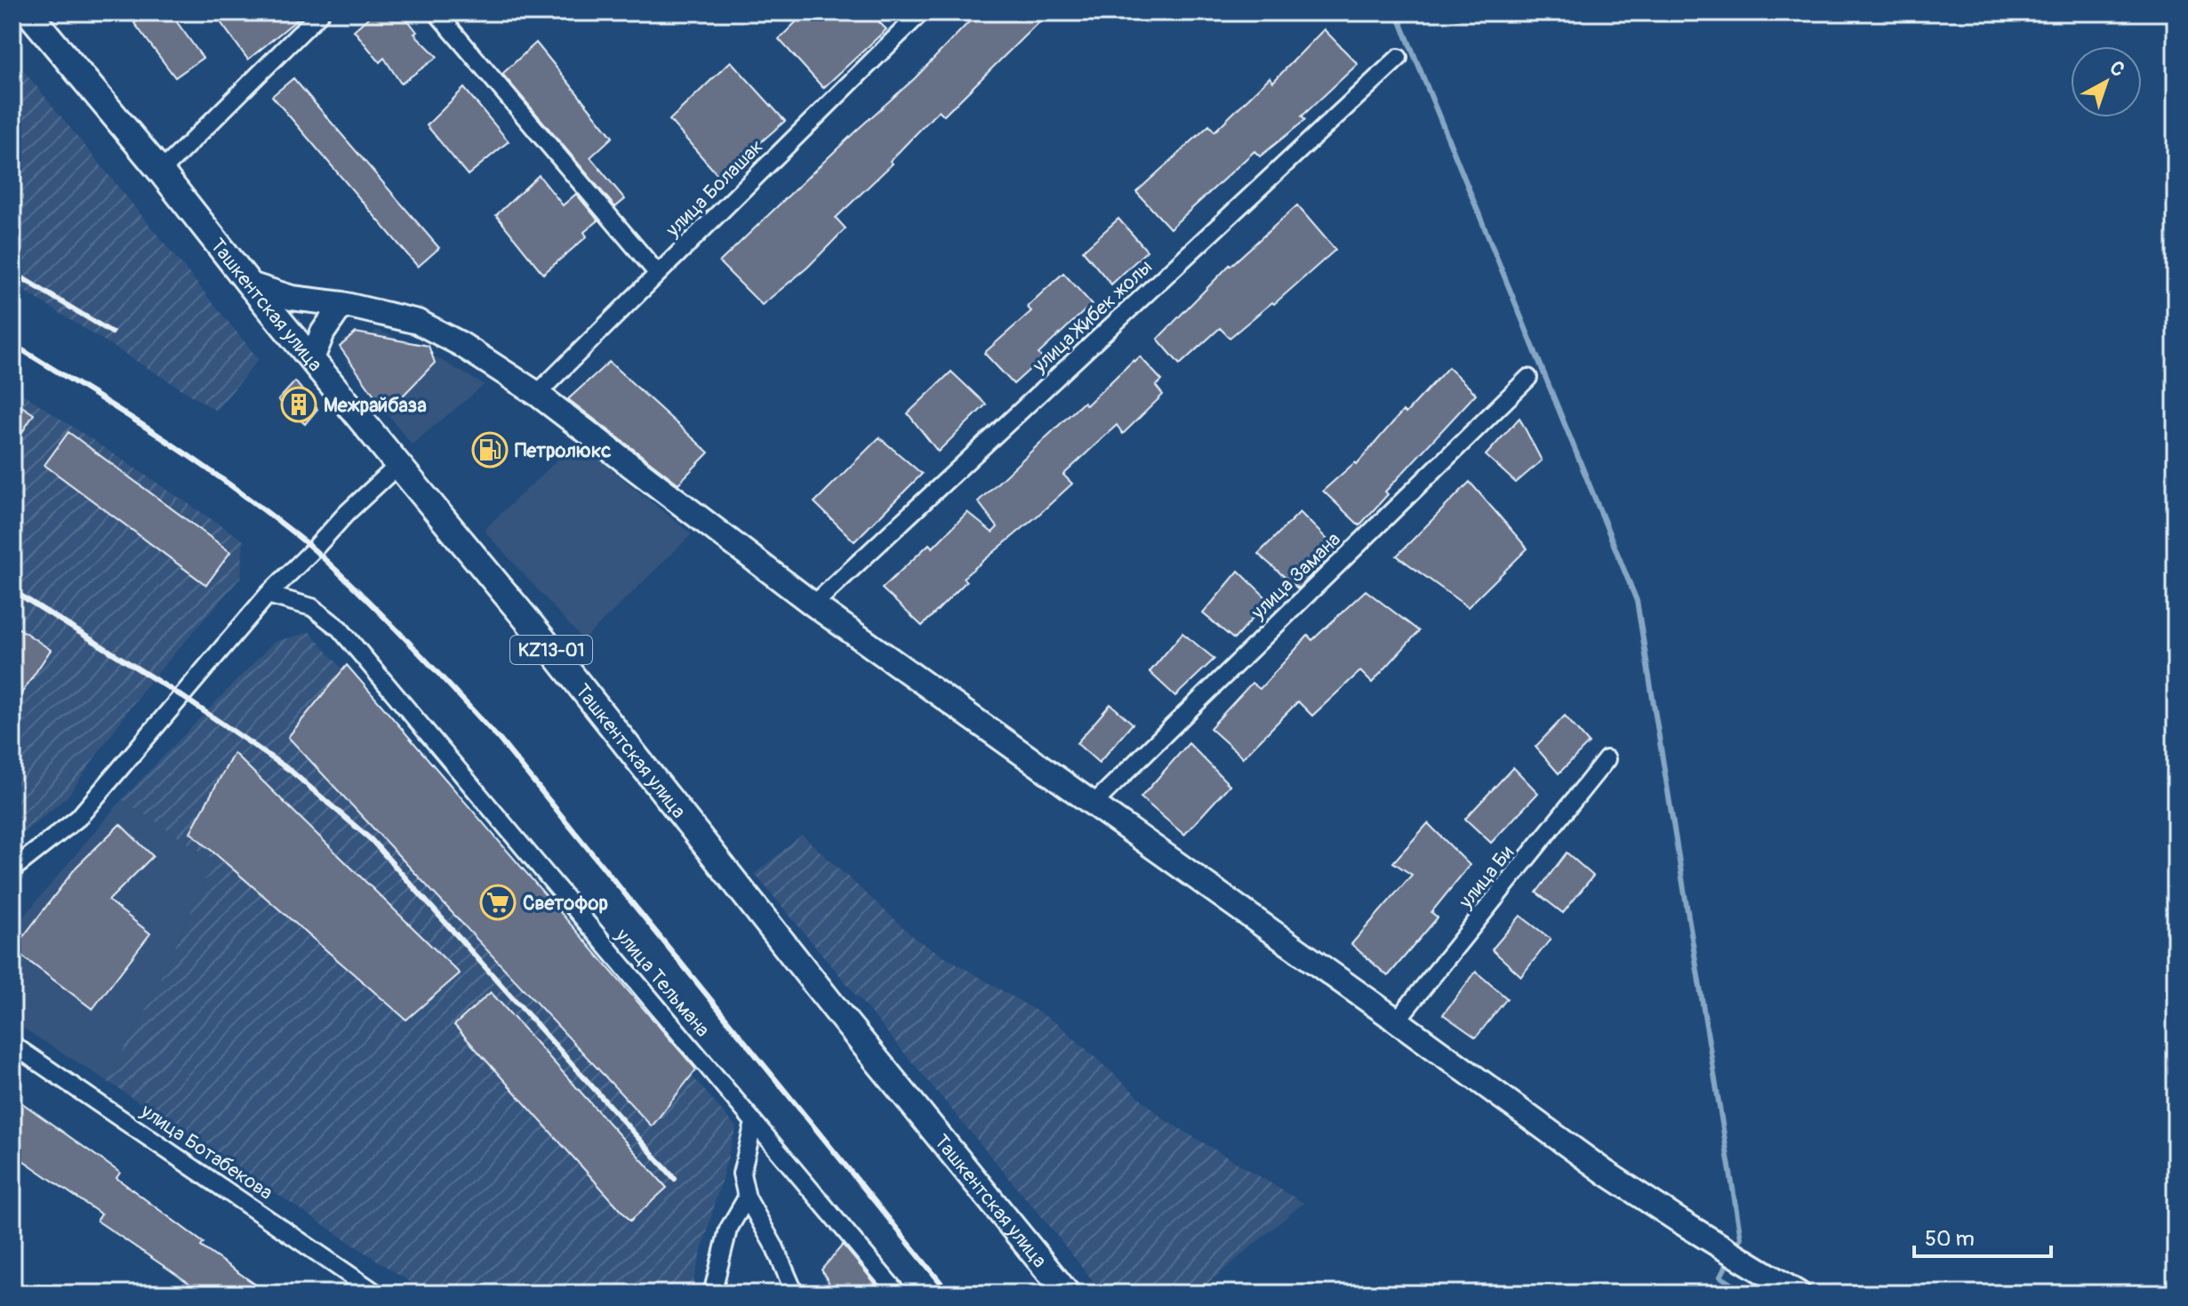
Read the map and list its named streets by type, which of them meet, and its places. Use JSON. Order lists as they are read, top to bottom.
{
  "streets": {
    "main road": ["Ташкентская улица", "KZ13-01"],
    "street": [
      "улица Болашак",
      "улица Жибек жолы",
      "улица Замана",
      "улица Би",
      "улица Тельмана",
      "улица Ботабекова"
    ]
  },
  "places": {
    "building": ["Межрайбаза"],
    "fuel station": ["Петролюкс"],
    "supermarket": ["Светофор"]
  },
  "scale_bar": "50 m",
  "north": "top right"
}
